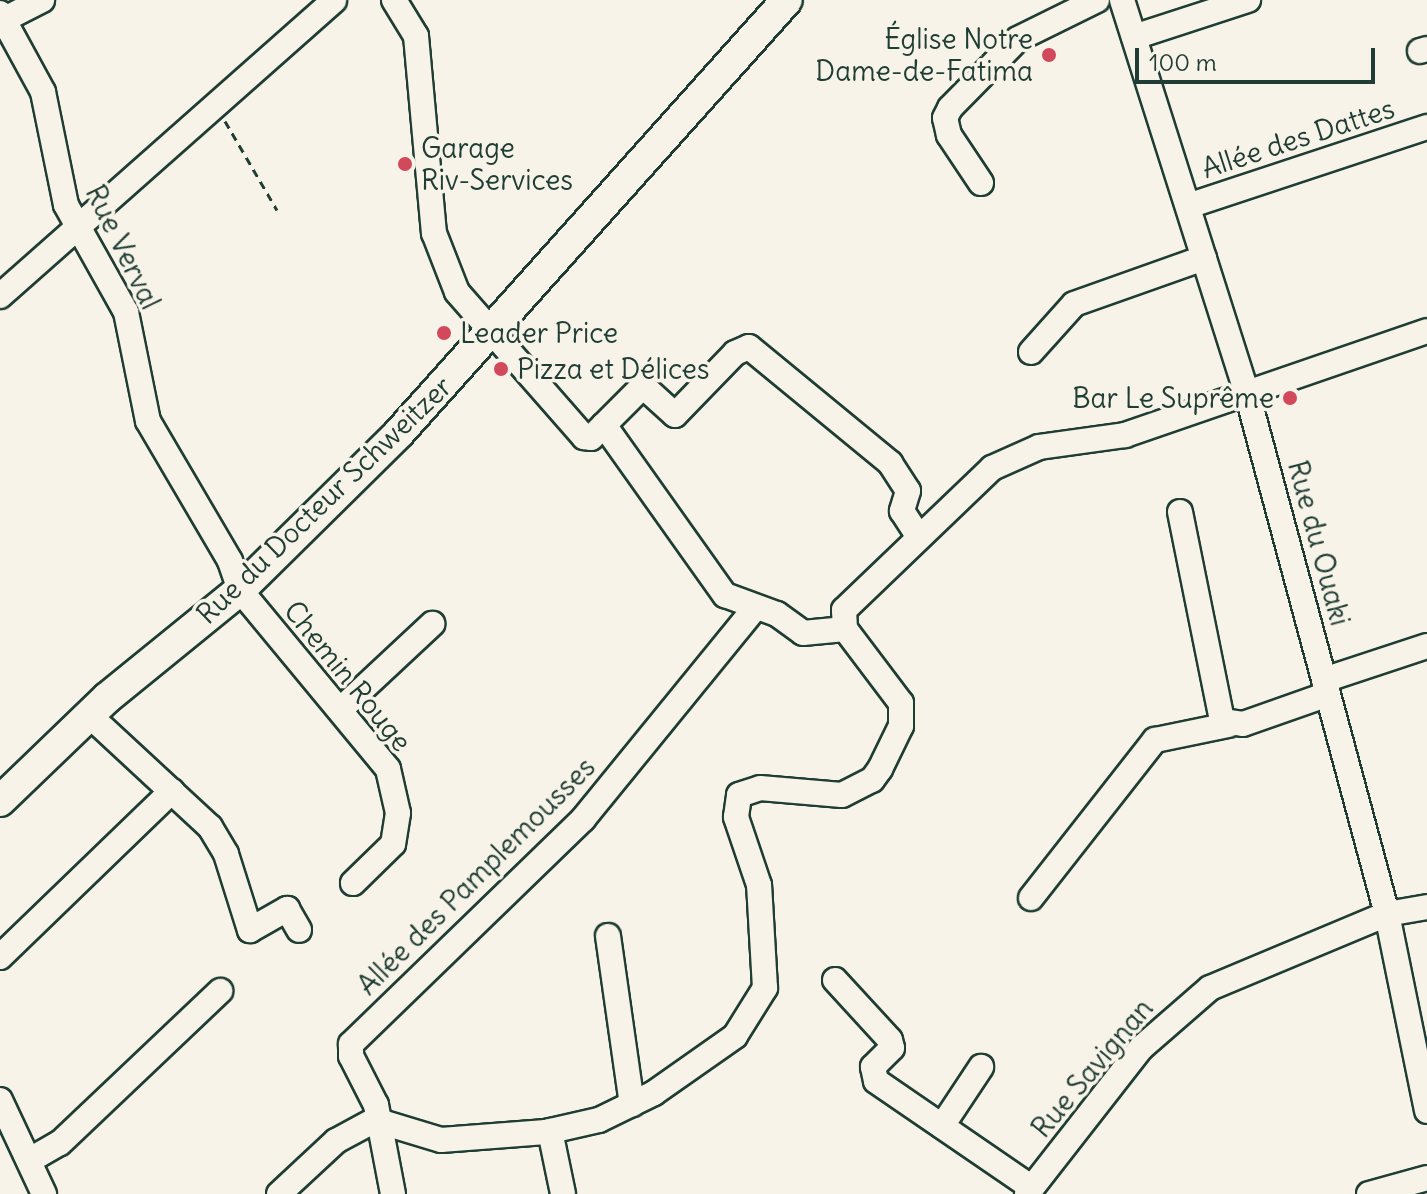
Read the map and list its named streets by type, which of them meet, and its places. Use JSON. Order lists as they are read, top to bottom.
{
  "streets": {
    "main road": ["Rue du Docteur Schweitzer"],
    "street": [
      "Allée des Dattes",
      "Rue Verval",
      "Rue du Ouaki",
      "Chemin Rouge",
      "Allée des Pamplemousses",
      "Rue Savignan"
    ]
  },
  "crossings": [
    ["Allée des Dattes", "Rue du Ouaki"],
    ["Rue Verval", "Rue du Docteur Schweitzer"],
    ["Rue Verval", "Chemin Rouge"],
    ["Rue du Docteur Schweitzer", "Chemin Rouge"],
    ["Rue du Ouaki", "Rue Savignan"]
  ],
  "places": [
    "Église Notre Dame-de-Fatima",
    "Garage Riv-Services",
    "Leader Price",
    "Pizza et Délices",
    "Bar Le Suprême"
  ],
  "scale_bar": "100 m"
}
